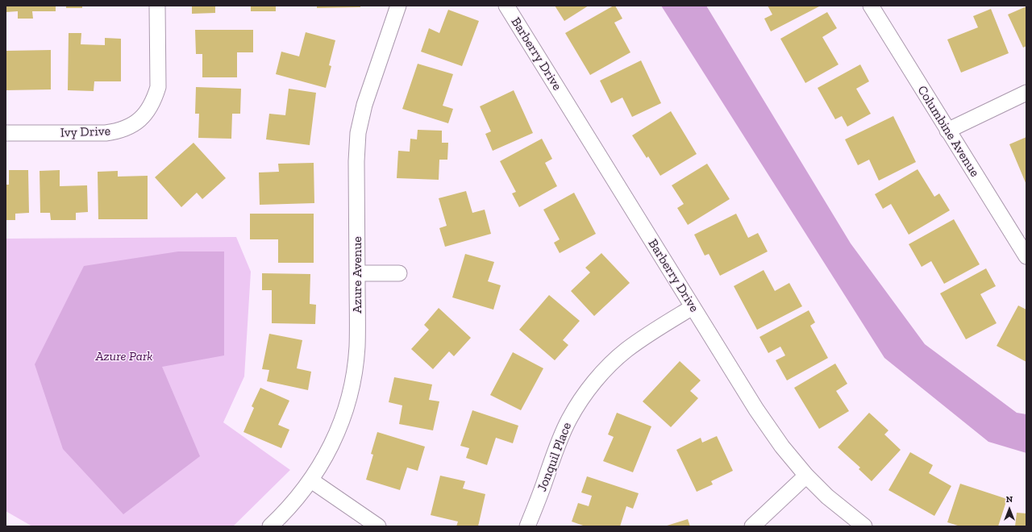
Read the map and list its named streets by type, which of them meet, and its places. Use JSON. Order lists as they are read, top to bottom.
{
  "streets": {
    "street": [
      "Barberry Drive",
      "Columbine Avenue",
      "Ivy Drive",
      "Azure Avenue",
      "Jonquil Place"
    ]
  },
  "crossings": [
    ["Barberry Drive", "Jonquil Place"]
  ],
  "parks": ["Azure Park"],
  "north": "top"
}
